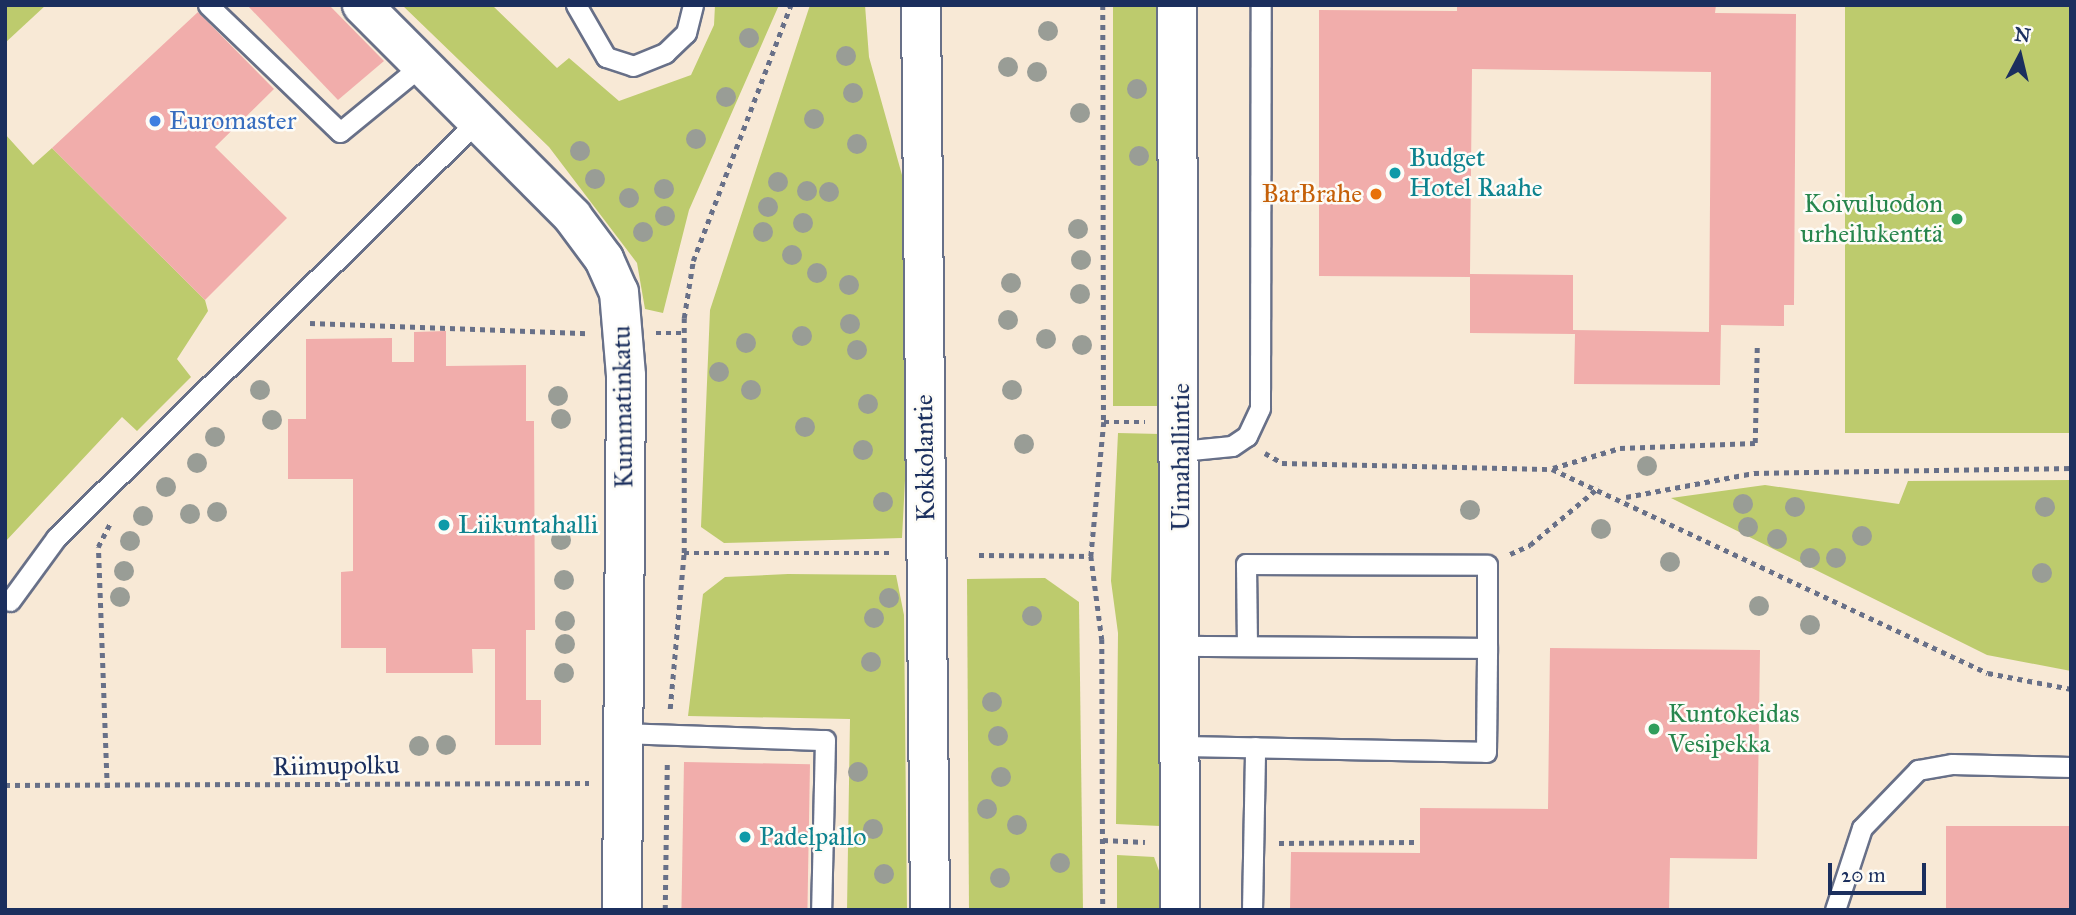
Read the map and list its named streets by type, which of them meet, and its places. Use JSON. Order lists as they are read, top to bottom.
{
  "streets": {
    "street": ["Kummatinkatu", "Uimahallintie", "Kokkolantie"],
    "path": ["Riimupolku"]
  },
  "crossings": [
    ["Kummatinkatu", "Riimupolku"]
  ],
  "places": [
    "Euromaster",
    "Budget Hotel Raahe",
    "BarBrahe",
    "Koivuluodon urheilukenttä",
    "Liikuntahalli",
    "Kuntokeidas Vesipekka",
    "Padelpallo"
  ],
  "scale_bar": "20 m",
  "north": "top"
}
